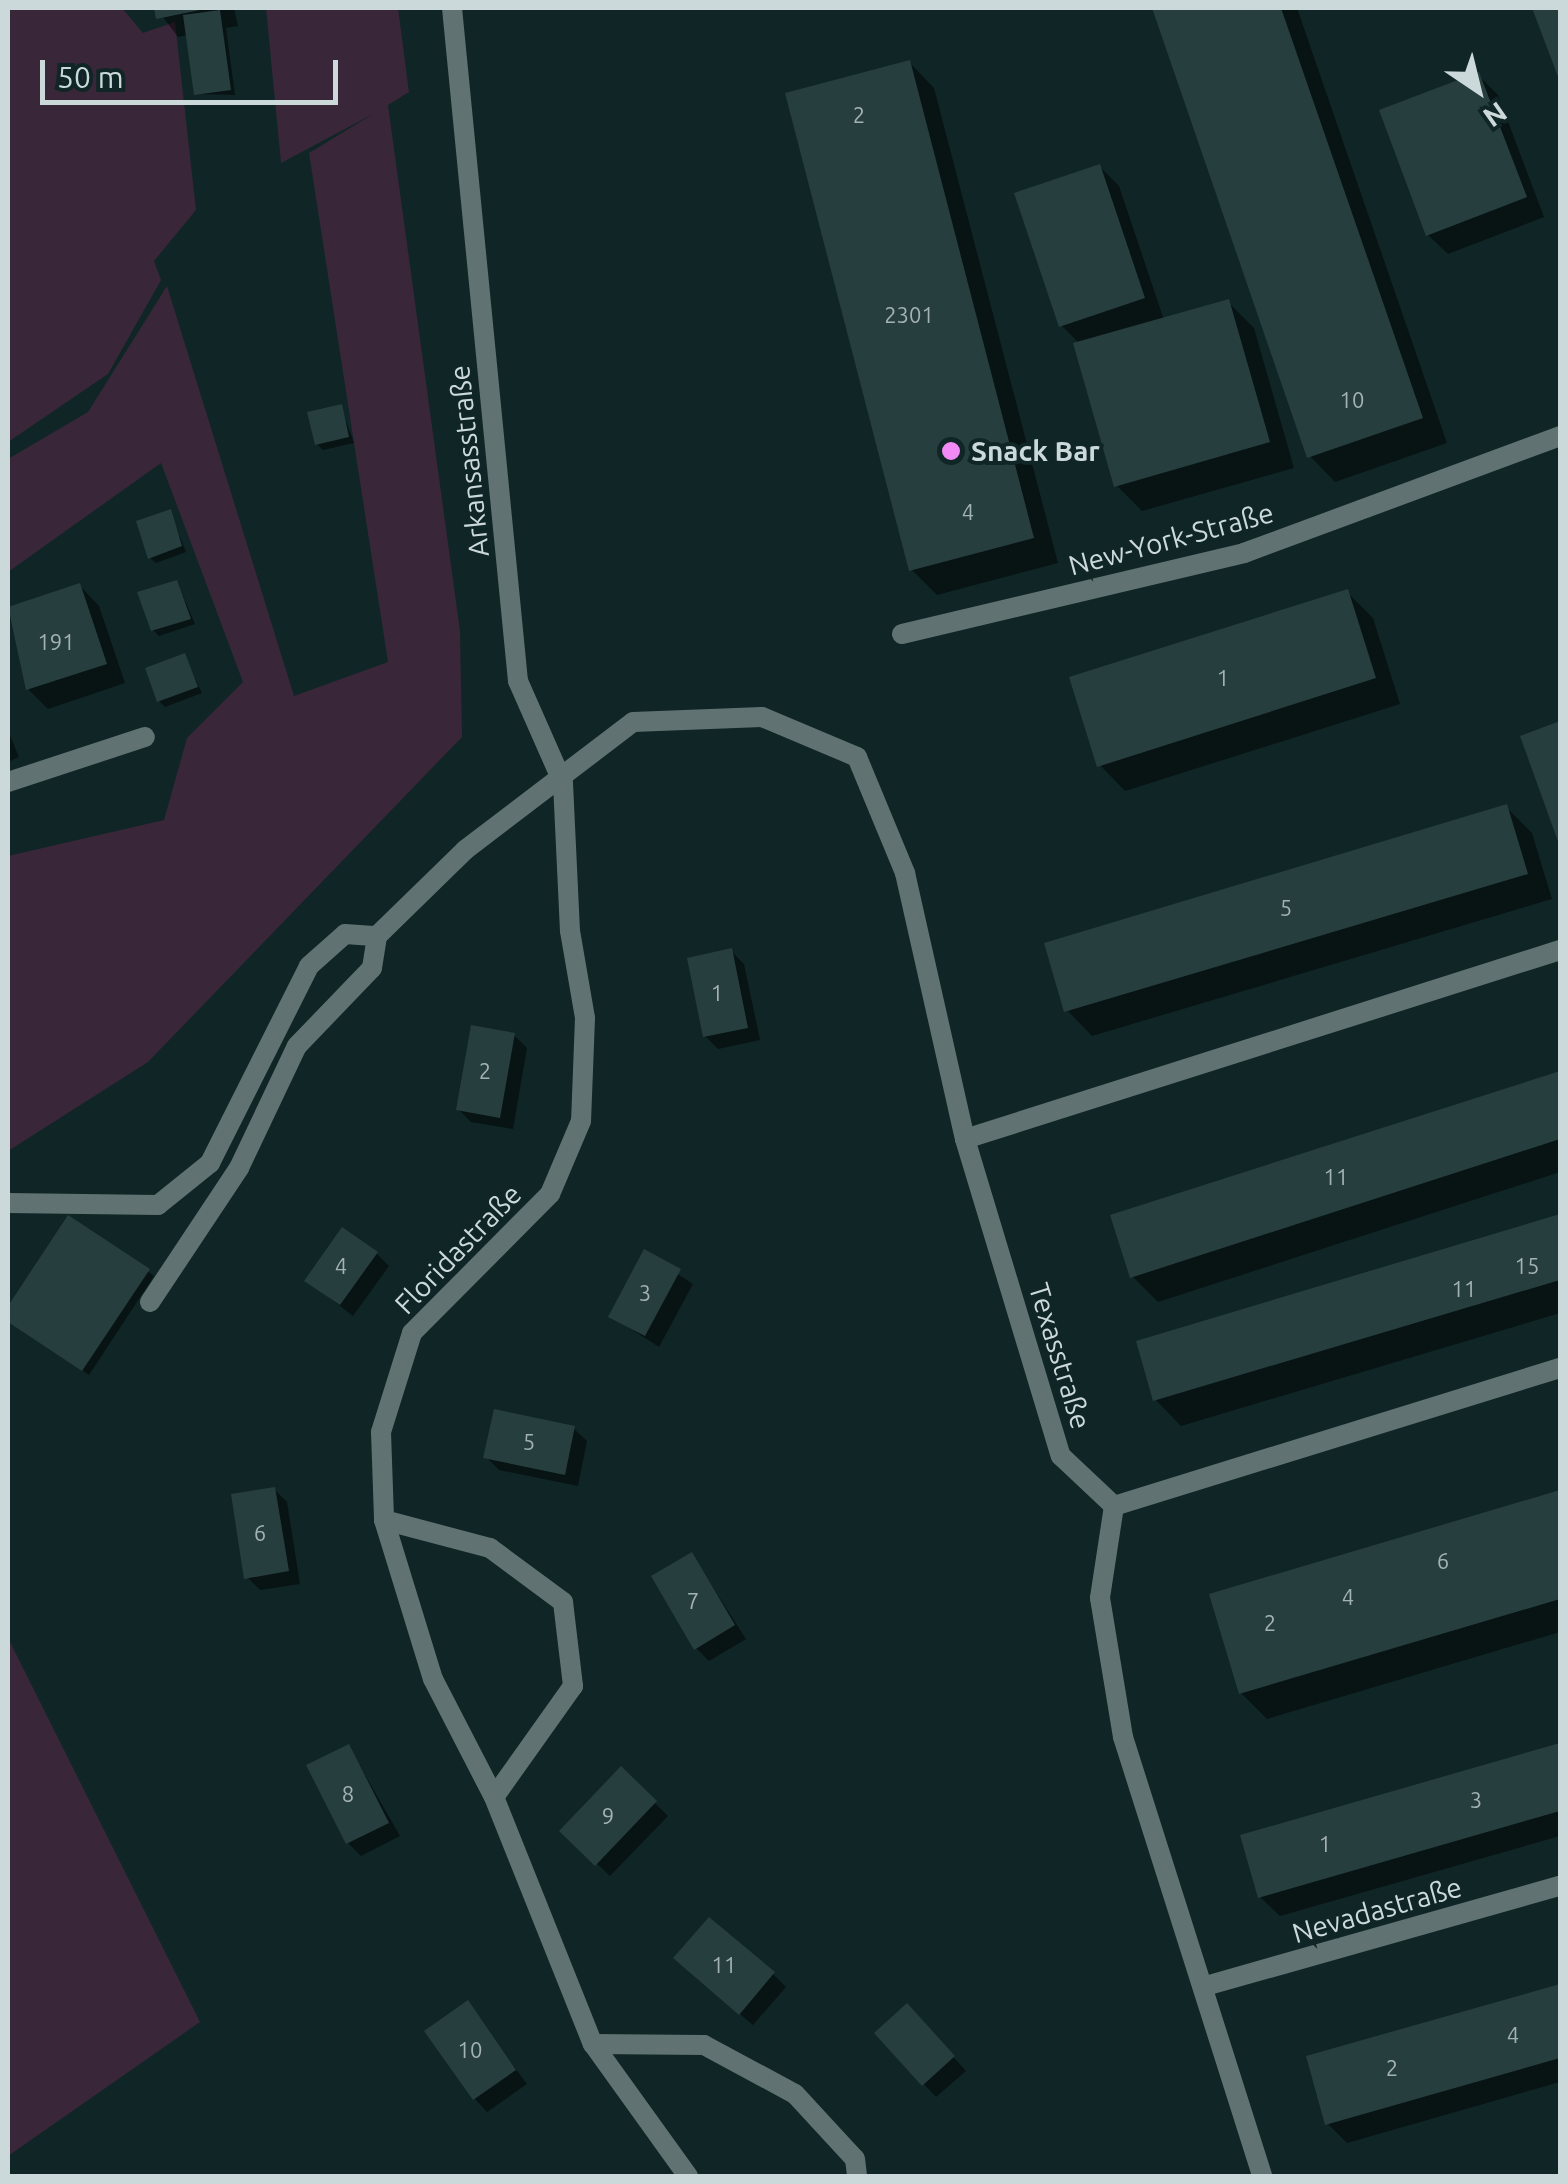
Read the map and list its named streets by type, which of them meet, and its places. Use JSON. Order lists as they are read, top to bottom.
{
  "streets": {
    "street": [
      "Arkansasstraße",
      "New-York-Straße",
      "Floridastraße",
      "Texasstraße",
      "Nevadastraße"
    ]
  },
  "crossings": [
    ["Arkansasstraße", "Floridastraße"],
    ["Arkansasstraße", "Texasstraße"],
    ["Floridastraße", "Texasstraße"]
  ],
  "places": ["Snack Bar"],
  "house_numbers": [
    "2",
    "2301",
    "10",
    "4",
    "191",
    "1",
    "5",
    "1",
    "2",
    "11",
    "4",
    "15",
    "11",
    "3",
    "5",
    "6",
    "6",
    "4",
    "7",
    "2",
    "8",
    "3",
    "9",
    "1",
    "11",
    "4",
    "10",
    "2"
  ],
  "scale_bar": "50 m",
  "north": "bottom right"
}
